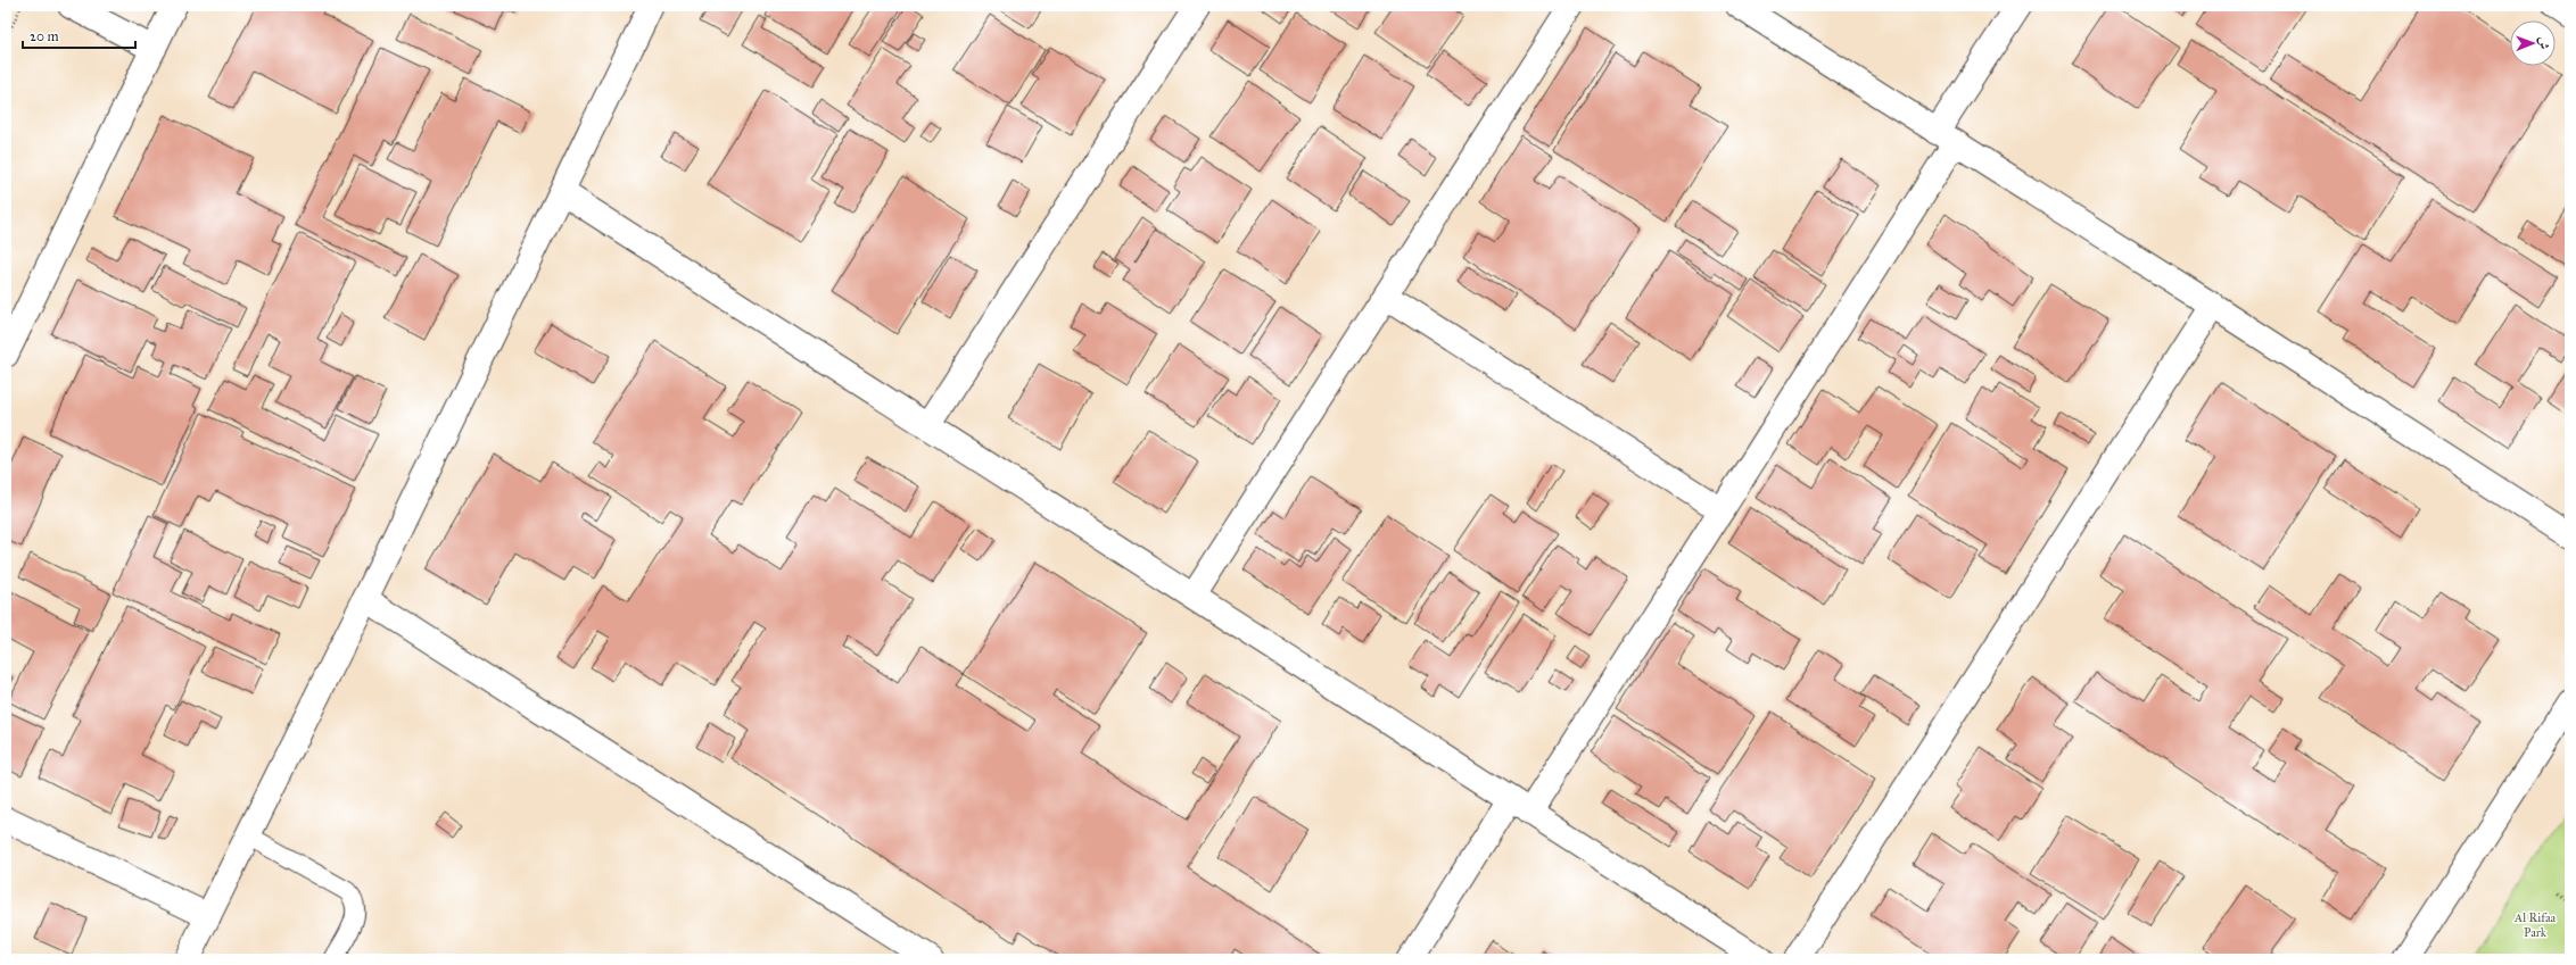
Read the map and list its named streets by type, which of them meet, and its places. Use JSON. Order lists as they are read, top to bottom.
{
  "parks": ["Al Rifaa Park"],
  "scale_bar": "20 m",
  "north": "right"
}
